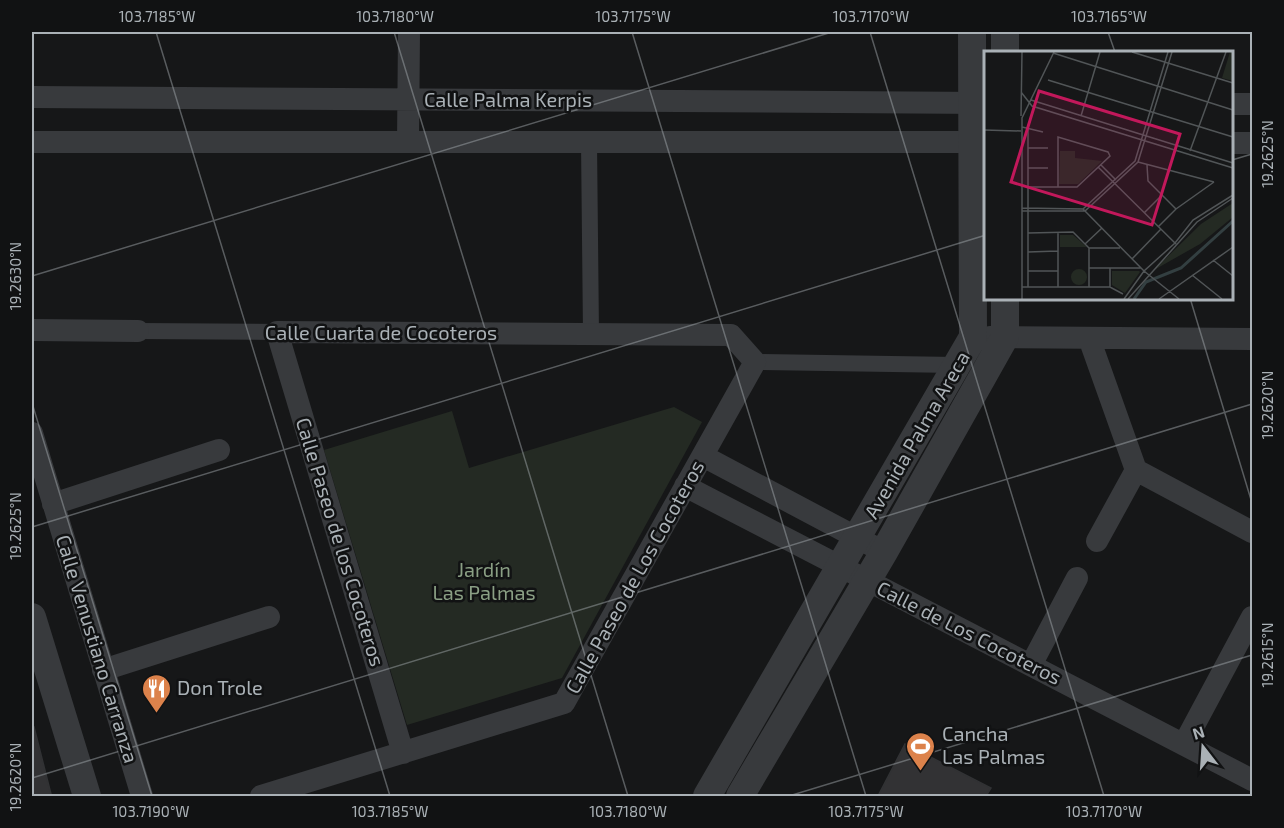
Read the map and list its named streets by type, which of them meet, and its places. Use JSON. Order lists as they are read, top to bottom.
{
  "streets": {
    "street": [
      "Calle Palma Kerpis",
      "Calle Cuarta de Cocoteros",
      "Avenida Palma Areca",
      "Calle Paseo de los Cocoteros",
      "Calle Paseo de Los Cocoteros",
      "Calle de Los Cocoteros",
      "Calle Venustiano Carranza"
    ]
  },
  "crossings": [
    ["Calle Palma Kerpis", "Avenida Palma Areca"],
    ["Calle Cuarta de Cocoteros", "Calle Paseo de los Cocoteros"],
    ["Calle Cuarta de Cocoteros", "Calle Paseo de Los Cocoteros"],
    ["Avenida Palma Areca", "Calle de Los Cocoteros"],
    ["Calle Paseo de los Cocoteros", "Calle Paseo de Los Cocoteros"],
    ["Calle Paseo de Los Cocoteros", "Calle de Los Cocoteros"]
  ],
  "parks": ["Jardín Las Palmas"],
  "places": {
    "restaurant": ["Don Trole"],
    "sports": ["Cancha Las Palmas"]
  },
  "north": "top",
  "coordinates": [
    "103.7185°W",
    "103.7180°W",
    "103.7175°W",
    "103.7170°W",
    "103.7165°W",
    "19.2625°N",
    "19.2630°N",
    "19.2620°N",
    "19.2615°N",
    "103.7190°W"
  ]
}
